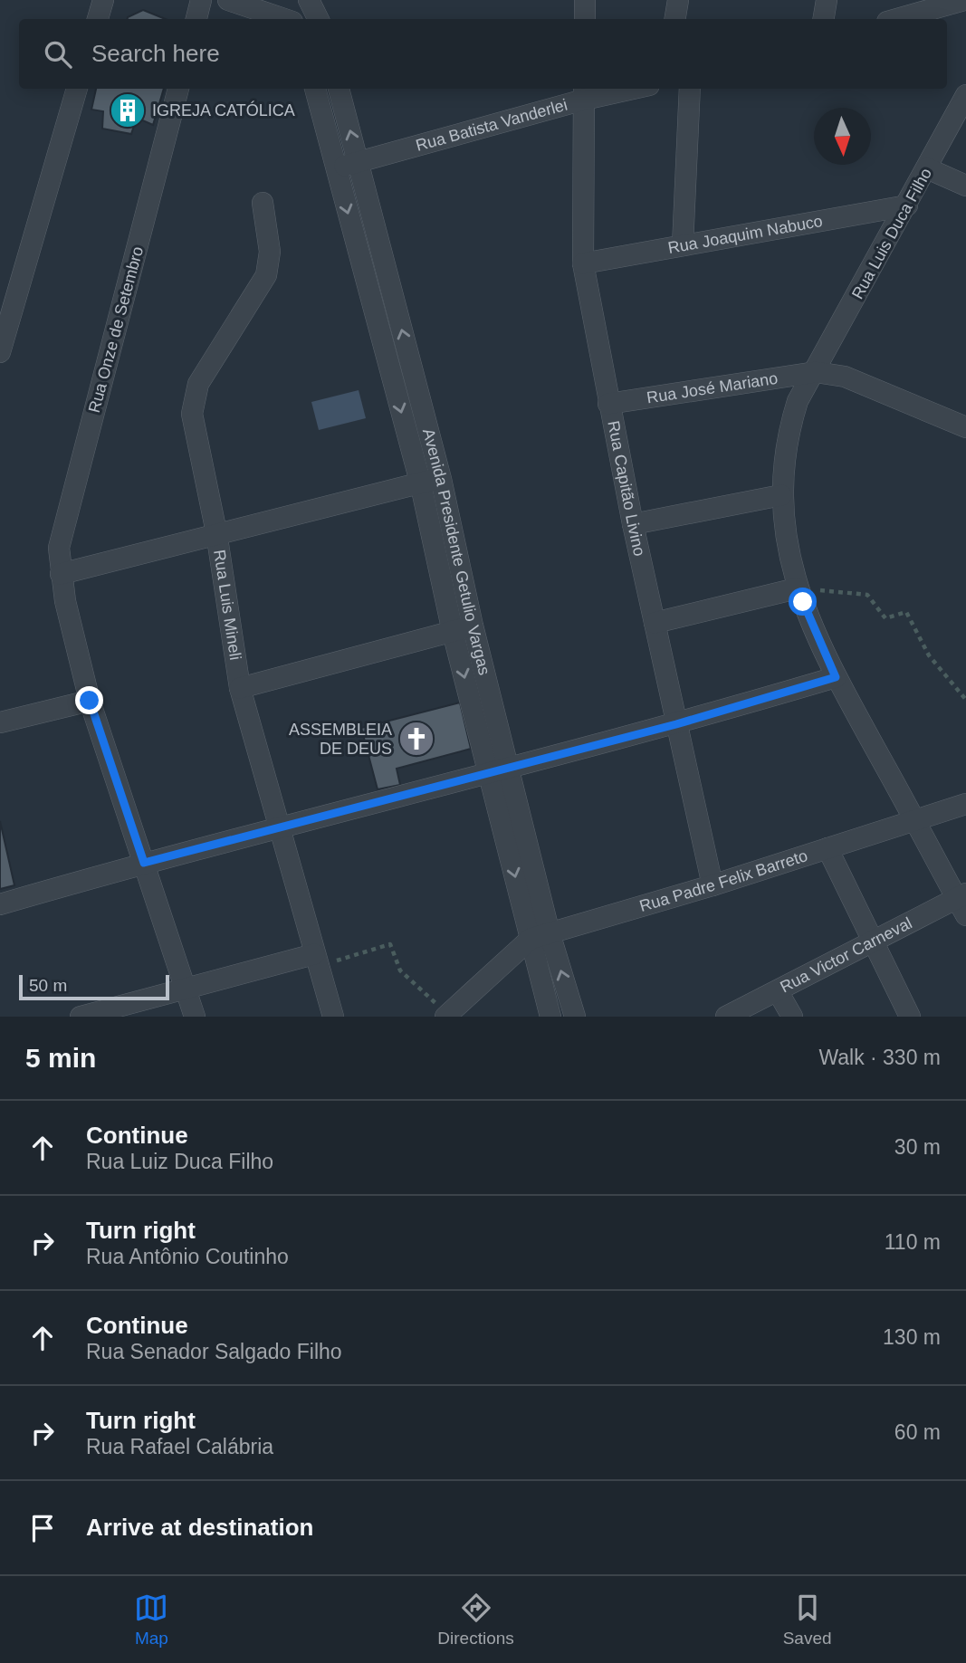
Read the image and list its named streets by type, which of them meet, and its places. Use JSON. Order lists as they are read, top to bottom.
{
  "streets": {
    "street": [
      "Rua Batista Vanderlei",
      "Rua Luis Duca Filho",
      "Rua Joaquim Nabuco",
      "Rua Onze de Setembro",
      "Rua José Mariano",
      "Rua Capitão Livino",
      "Avenida Presidente Getulio Vargas",
      "Rua Luis Mineli",
      "Rua Padre Felix Barreto",
      "Rua Victor Carneval"
    ]
  },
  "crossings": [
    ["Rua Batista Vanderlei", "Rua Capitão Livino"],
    ["Rua Batista Vanderlei", "Avenida Presidente Getulio Vargas"],
    ["Rua Luis Duca Filho", "Rua Joaquim Nabuco"],
    ["Rua Luis Duca Filho", "Rua José Mariano"],
    ["Rua Luis Duca Filho", "Rua Padre Felix Barreto"],
    ["Rua Luis Duca Filho", "Rua Victor Carneval"],
    ["Rua Joaquim Nabuco", "Rua Capitão Livino"],
    ["Rua José Mariano", "Rua Capitão Livino"],
    ["Rua Capitão Livino", "Rua Padre Felix Barreto"],
    ["Avenida Presidente Getulio Vargas", "Rua Padre Felix Barreto"]
  ],
  "places": {
    "building": ["IGREJA CATÓLICA"],
    "church": ["ASSEMBLEIA DE DEUS"]
  },
  "scale_bar": "50 m",
  "north": "bottom",
  "page": {
    "search": "Search here",
    "scale": "50 m",
    "heading": ["5 min", "Walk · 330 m"],
    "list": [
      ["Continue", "Rua Luiz Duca Filho", "30 m"],
      ["Turn right", "Rua Antônio Coutinho", "110 m"],
      ["Continue", "Rua Senador Salgado Filho", "130 m"],
      ["Turn right", "Rua Rafael Calábria", "60 m"],
      "Arrive at destination"
    ],
    "nav": ["Map", "Directions", "Saved"]
  }
}
